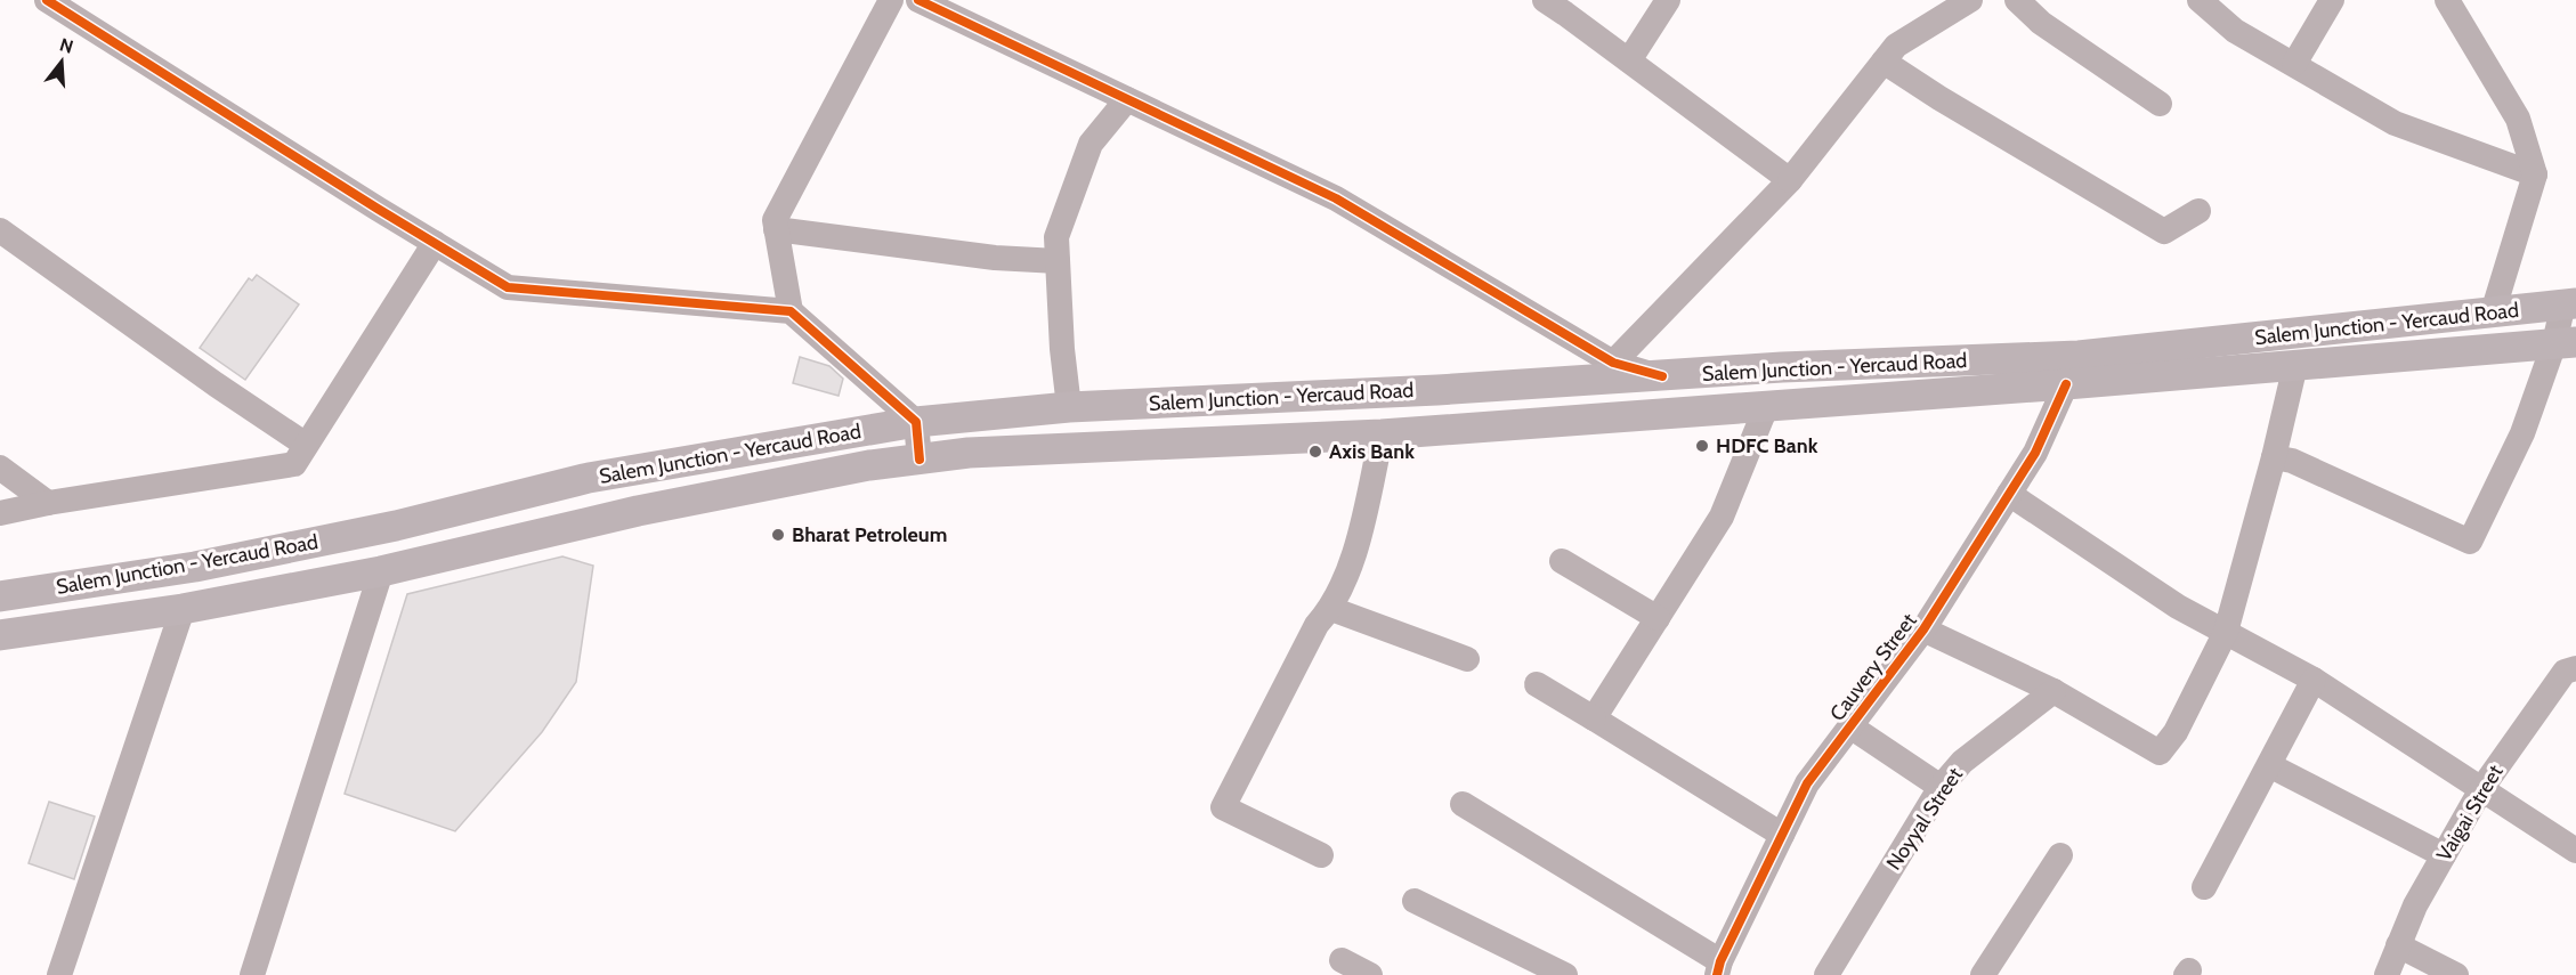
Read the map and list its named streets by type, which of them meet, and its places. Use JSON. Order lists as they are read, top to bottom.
{
  "streets": {
    "main road": ["Salem Junction - Yercaud Road"],
    "street": ["Cauvery Street", "Vaigai Street", "Noyyal Street"]
  },
  "places": ["HDFC Bank", "Axis Bank", "Bharat Petroleum"],
  "north": "top"
}
